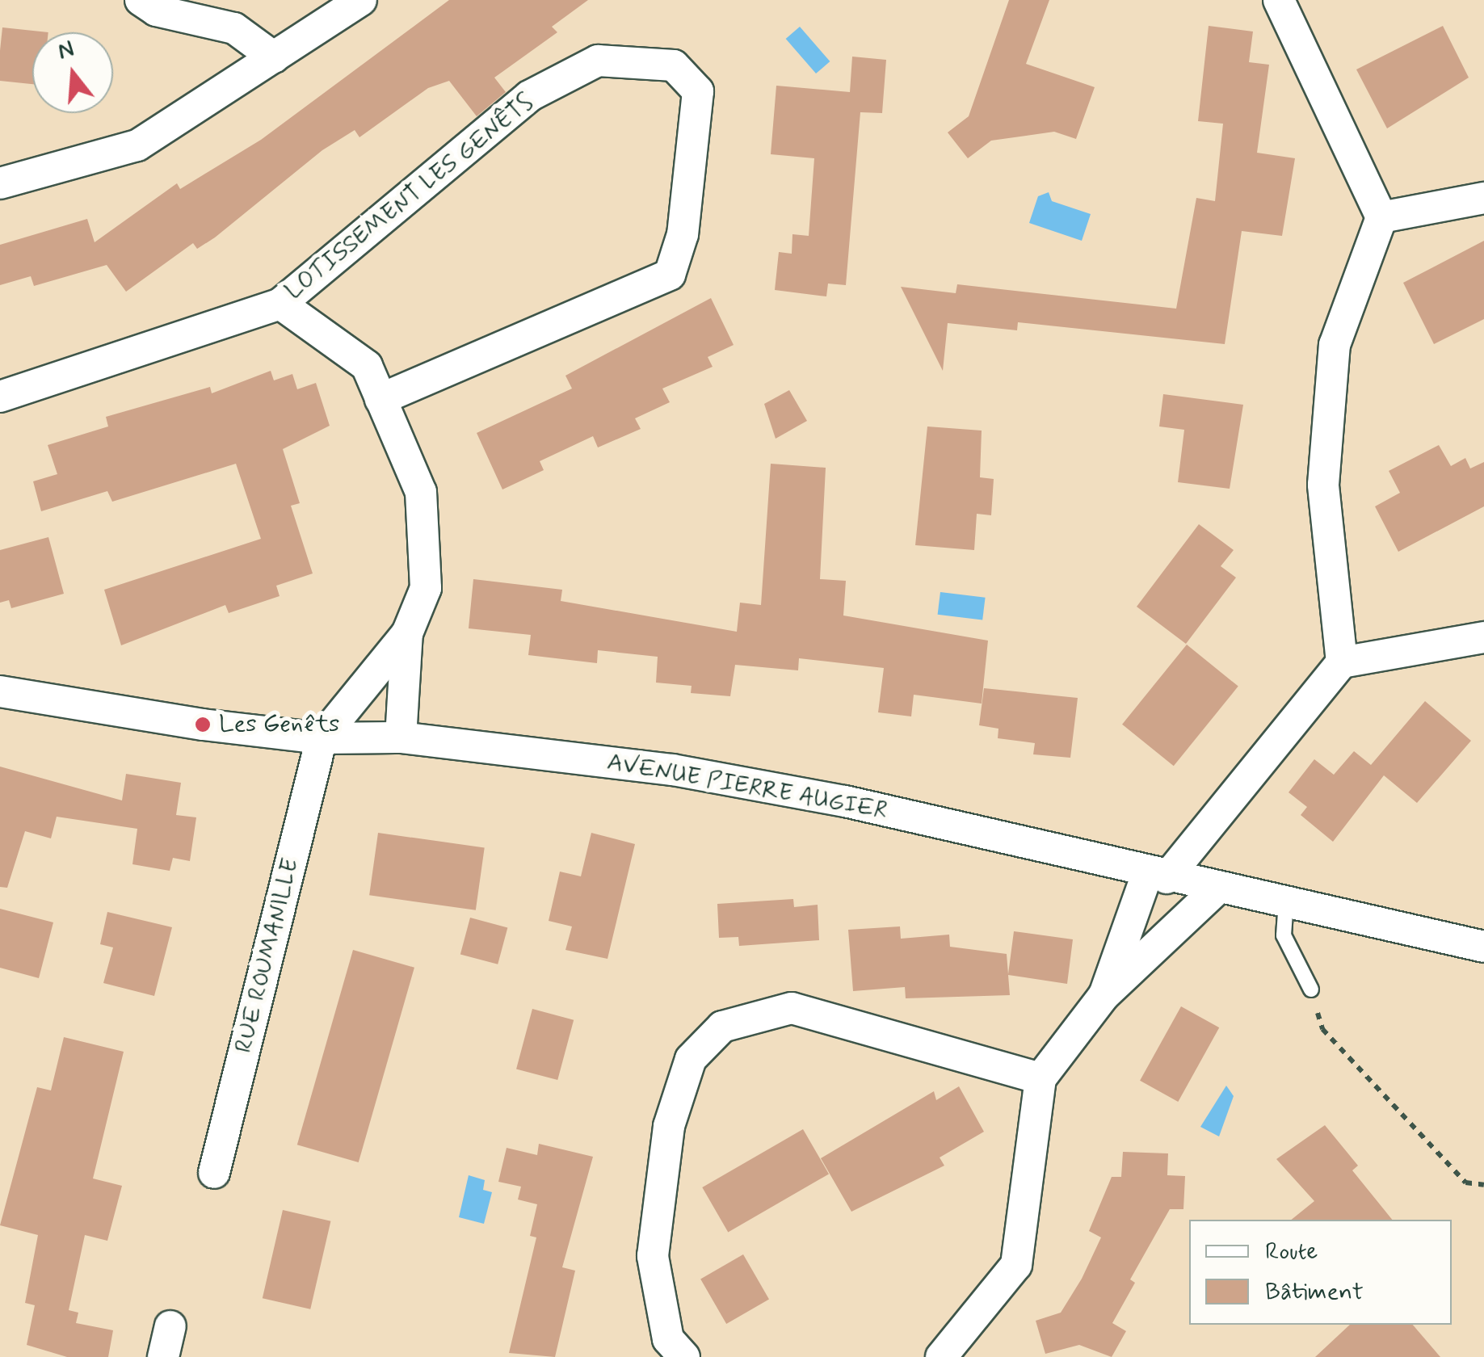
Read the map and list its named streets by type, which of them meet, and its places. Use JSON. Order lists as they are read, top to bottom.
{
  "streets": {
    "street": ["LOTISSEMENT LES GENÊTS", "AVENUE PIERRE AUGIER", "RUE ROUMANILLE"]
  },
  "crossings": [
    ["LOTISSEMENT LES GENÊTS", "AVENUE PIERRE AUGIER"],
    ["LOTISSEMENT LES GENÊTS", "RUE ROUMANILLE"],
    ["AVENUE PIERRE AUGIER", "RUE ROUMANILLE"]
  ],
  "places": ["Les Genêts"],
  "legend": ["Route", "Bâtiment"],
  "north": "top"
}
